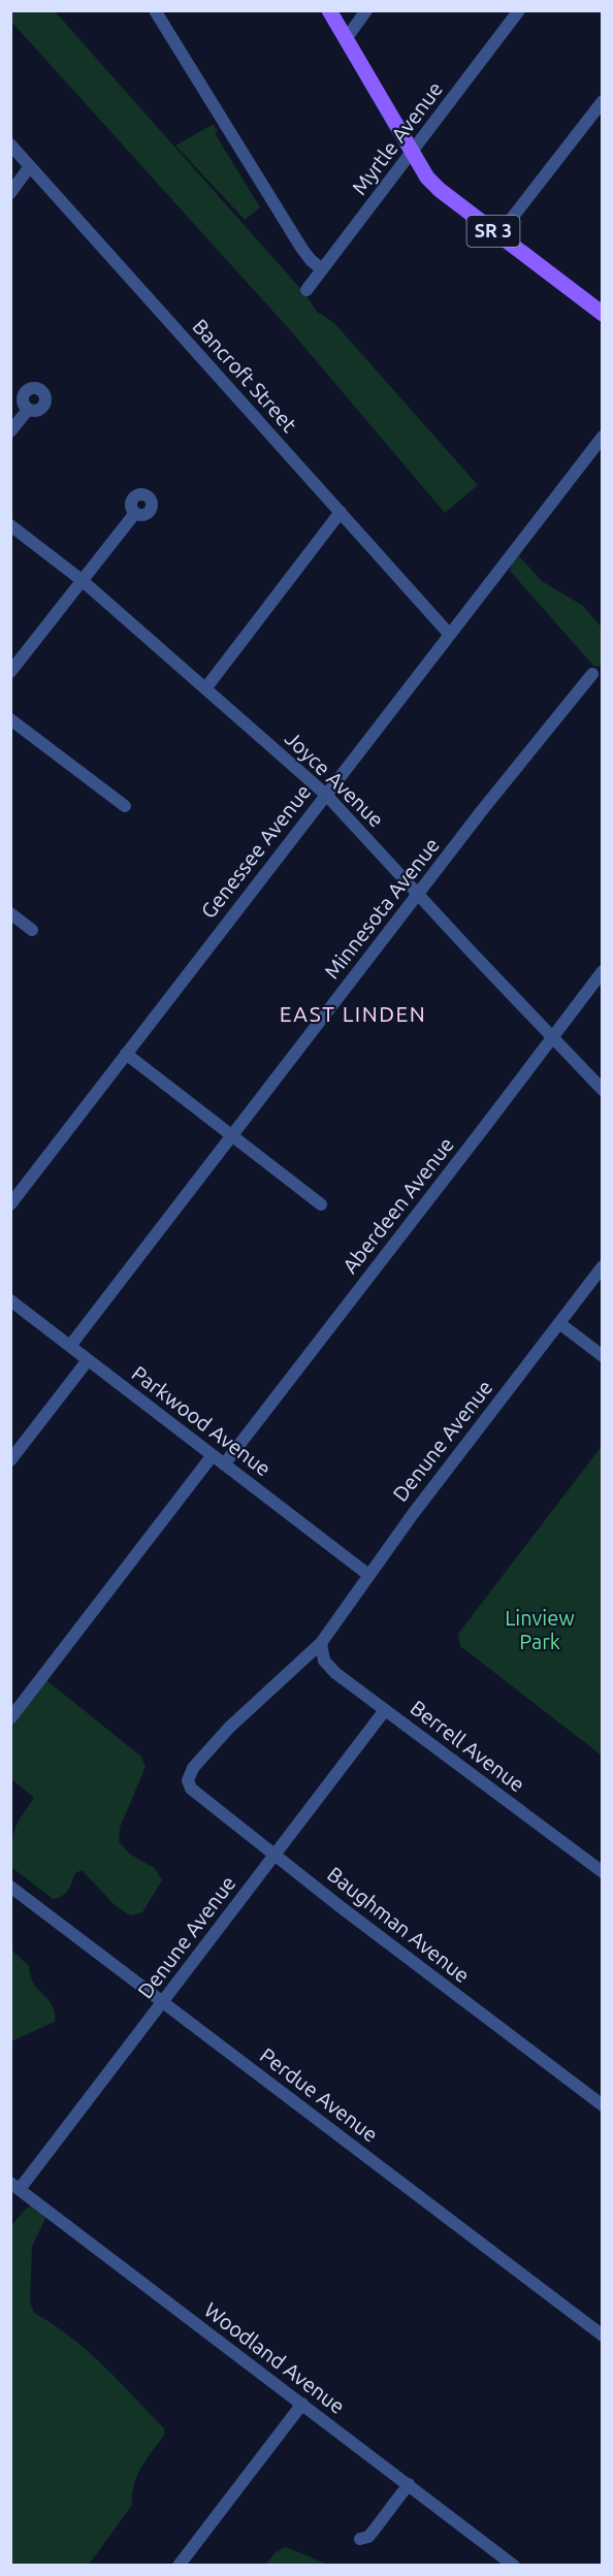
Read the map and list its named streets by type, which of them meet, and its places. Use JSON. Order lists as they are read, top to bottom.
{
  "streets": {
    "main road": ["SR 3"],
    "street": [
      "Myrtle Avenue",
      "Bancroft Street",
      "Joyce Avenue",
      "Genessee Avenue",
      "Minnesota Avenue",
      "Aberdeen Avenue",
      "Parkwood Avenue",
      "Denune Avenue",
      "Berrell Avenue",
      "Baughman Avenue",
      "Perdue Avenue",
      "Woodland Avenue"
    ]
  },
  "crossings": [
    ["Myrtle Avenue", "SR 3"],
    ["Bancroft Street", "Genessee Avenue"],
    ["Joyce Avenue", "Genessee Avenue"],
    ["Joyce Avenue", "Minnesota Avenue"],
    ["Joyce Avenue", "Aberdeen Avenue"],
    ["Minnesota Avenue", "Parkwood Avenue"],
    ["Aberdeen Avenue", "Parkwood Avenue"],
    ["Parkwood Avenue", "Denune Avenue"],
    ["Denune Avenue", "Berrell Avenue"],
    ["Denune Avenue", "Baughman Avenue"],
    ["Denune Avenue", "Perdue Avenue"],
    ["Denune Avenue", "Woodland Avenue"]
  ],
  "districts": ["EAST LINDEN"],
  "parks": ["Linview Park"]
}
